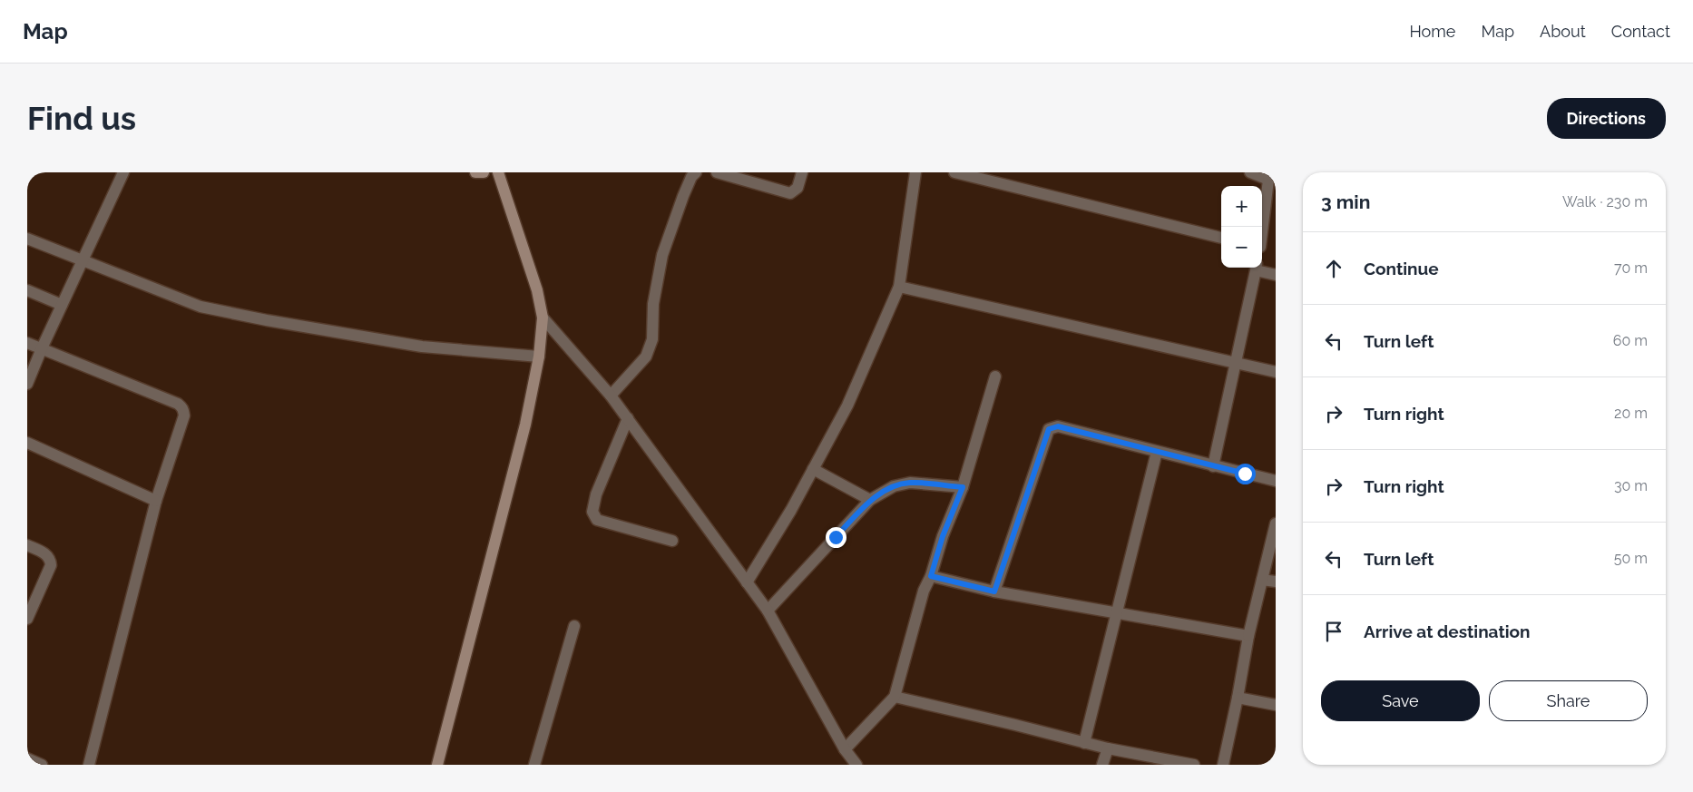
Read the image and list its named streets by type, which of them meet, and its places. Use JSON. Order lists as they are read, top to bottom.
{
  "page": {
    "header": "Map",
    "nav": [
      "Home",
      "Map",
      "About",
      "Contact"
    ],
    "buttons": [
      "Directions",
      ["Save", "Share"]
    ],
    "title": "Find us",
    "heading": ["3 min", "Walk · 230 m"],
    "map_buttons": ["+", "−"],
    "list": [
      ["Continue", "70 m"],
      ["Turn left", "60 m"],
      ["Turn right", "20 m"],
      ["Turn right", "30 m"],
      ["Turn left", "50 m"],
      "Arrive at destination"
    ]
  }
}
